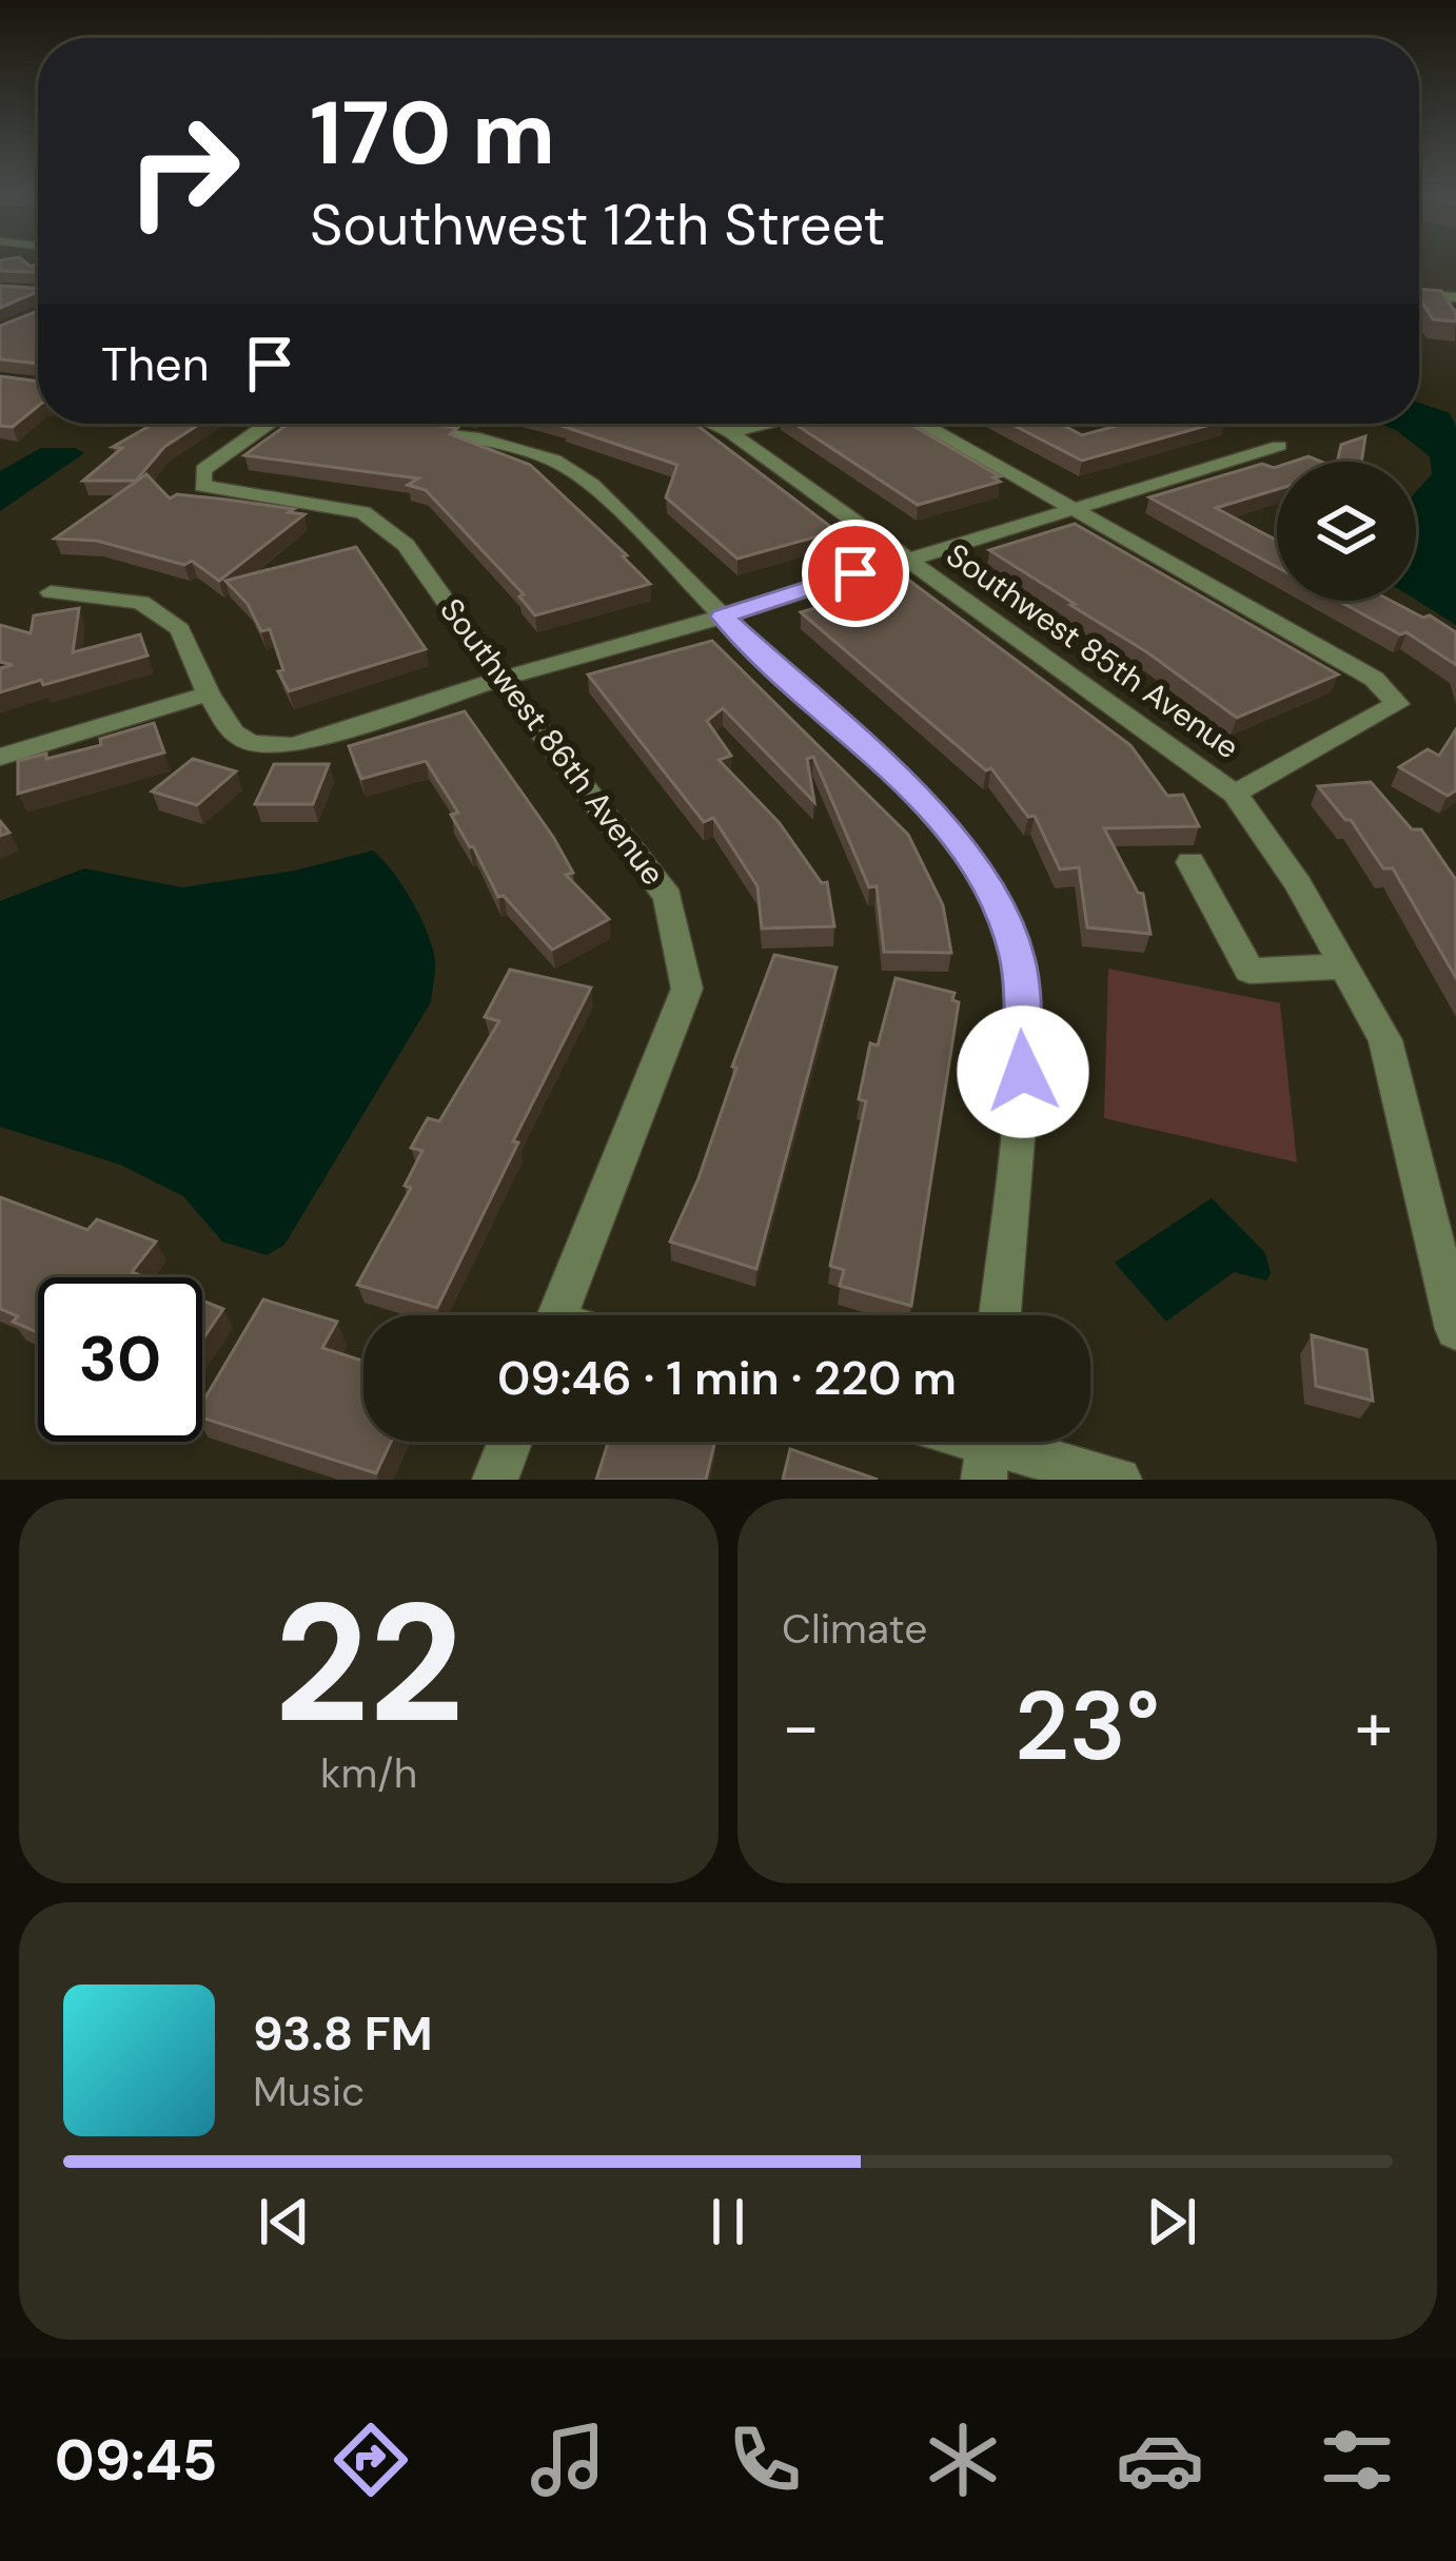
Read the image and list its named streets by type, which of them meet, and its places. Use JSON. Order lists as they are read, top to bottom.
{
  "streets": {
    "street": ["Southwest 85th Avenue", "Southwest 86th Avenue"]
  },
  "page": {
    "turn": ["170 m", "Southwest 12th Street"],
    "then": "Then",
    "limit": "30",
    "trip": "09:46 · 1 min · 220 m",
    "tile": [
      ["22", "km/h"],
      "Climate"
    ],
    "heat": ["−", "23°", "+"],
    "song": ["93.8 FM", "Music"],
    "tabs": "09:45"
  }
}
